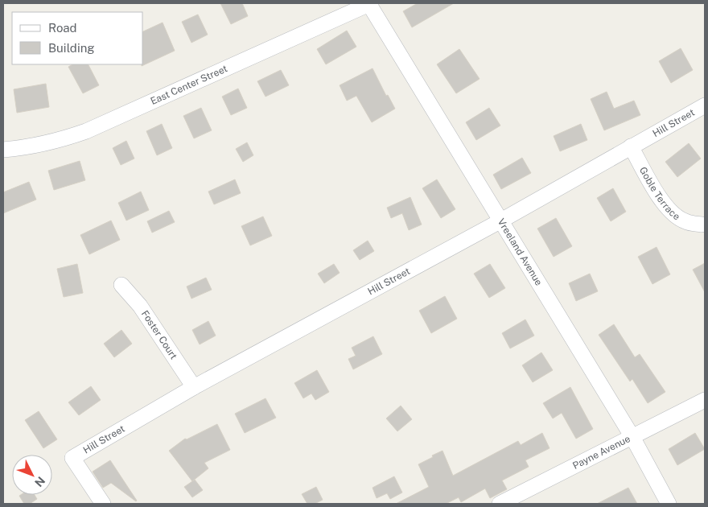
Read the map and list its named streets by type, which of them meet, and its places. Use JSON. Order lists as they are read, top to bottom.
{
  "streets": {
    "street": [
      "East Center Street",
      "Hill Street",
      "Goble Terrace",
      "Vreeland Avenue",
      "Foster Court",
      "Payne Avenue"
    ]
  },
  "crossings": [
    ["East Center Street", "Vreeland Avenue"],
    ["Hill Street", "Goble Terrace"],
    ["Hill Street", "Vreeland Avenue"],
    ["Hill Street", "Foster Court"],
    ["Vreeland Avenue", "Payne Avenue"]
  ],
  "legend": ["Road", "Building"],
  "north": "bottom right"
}
